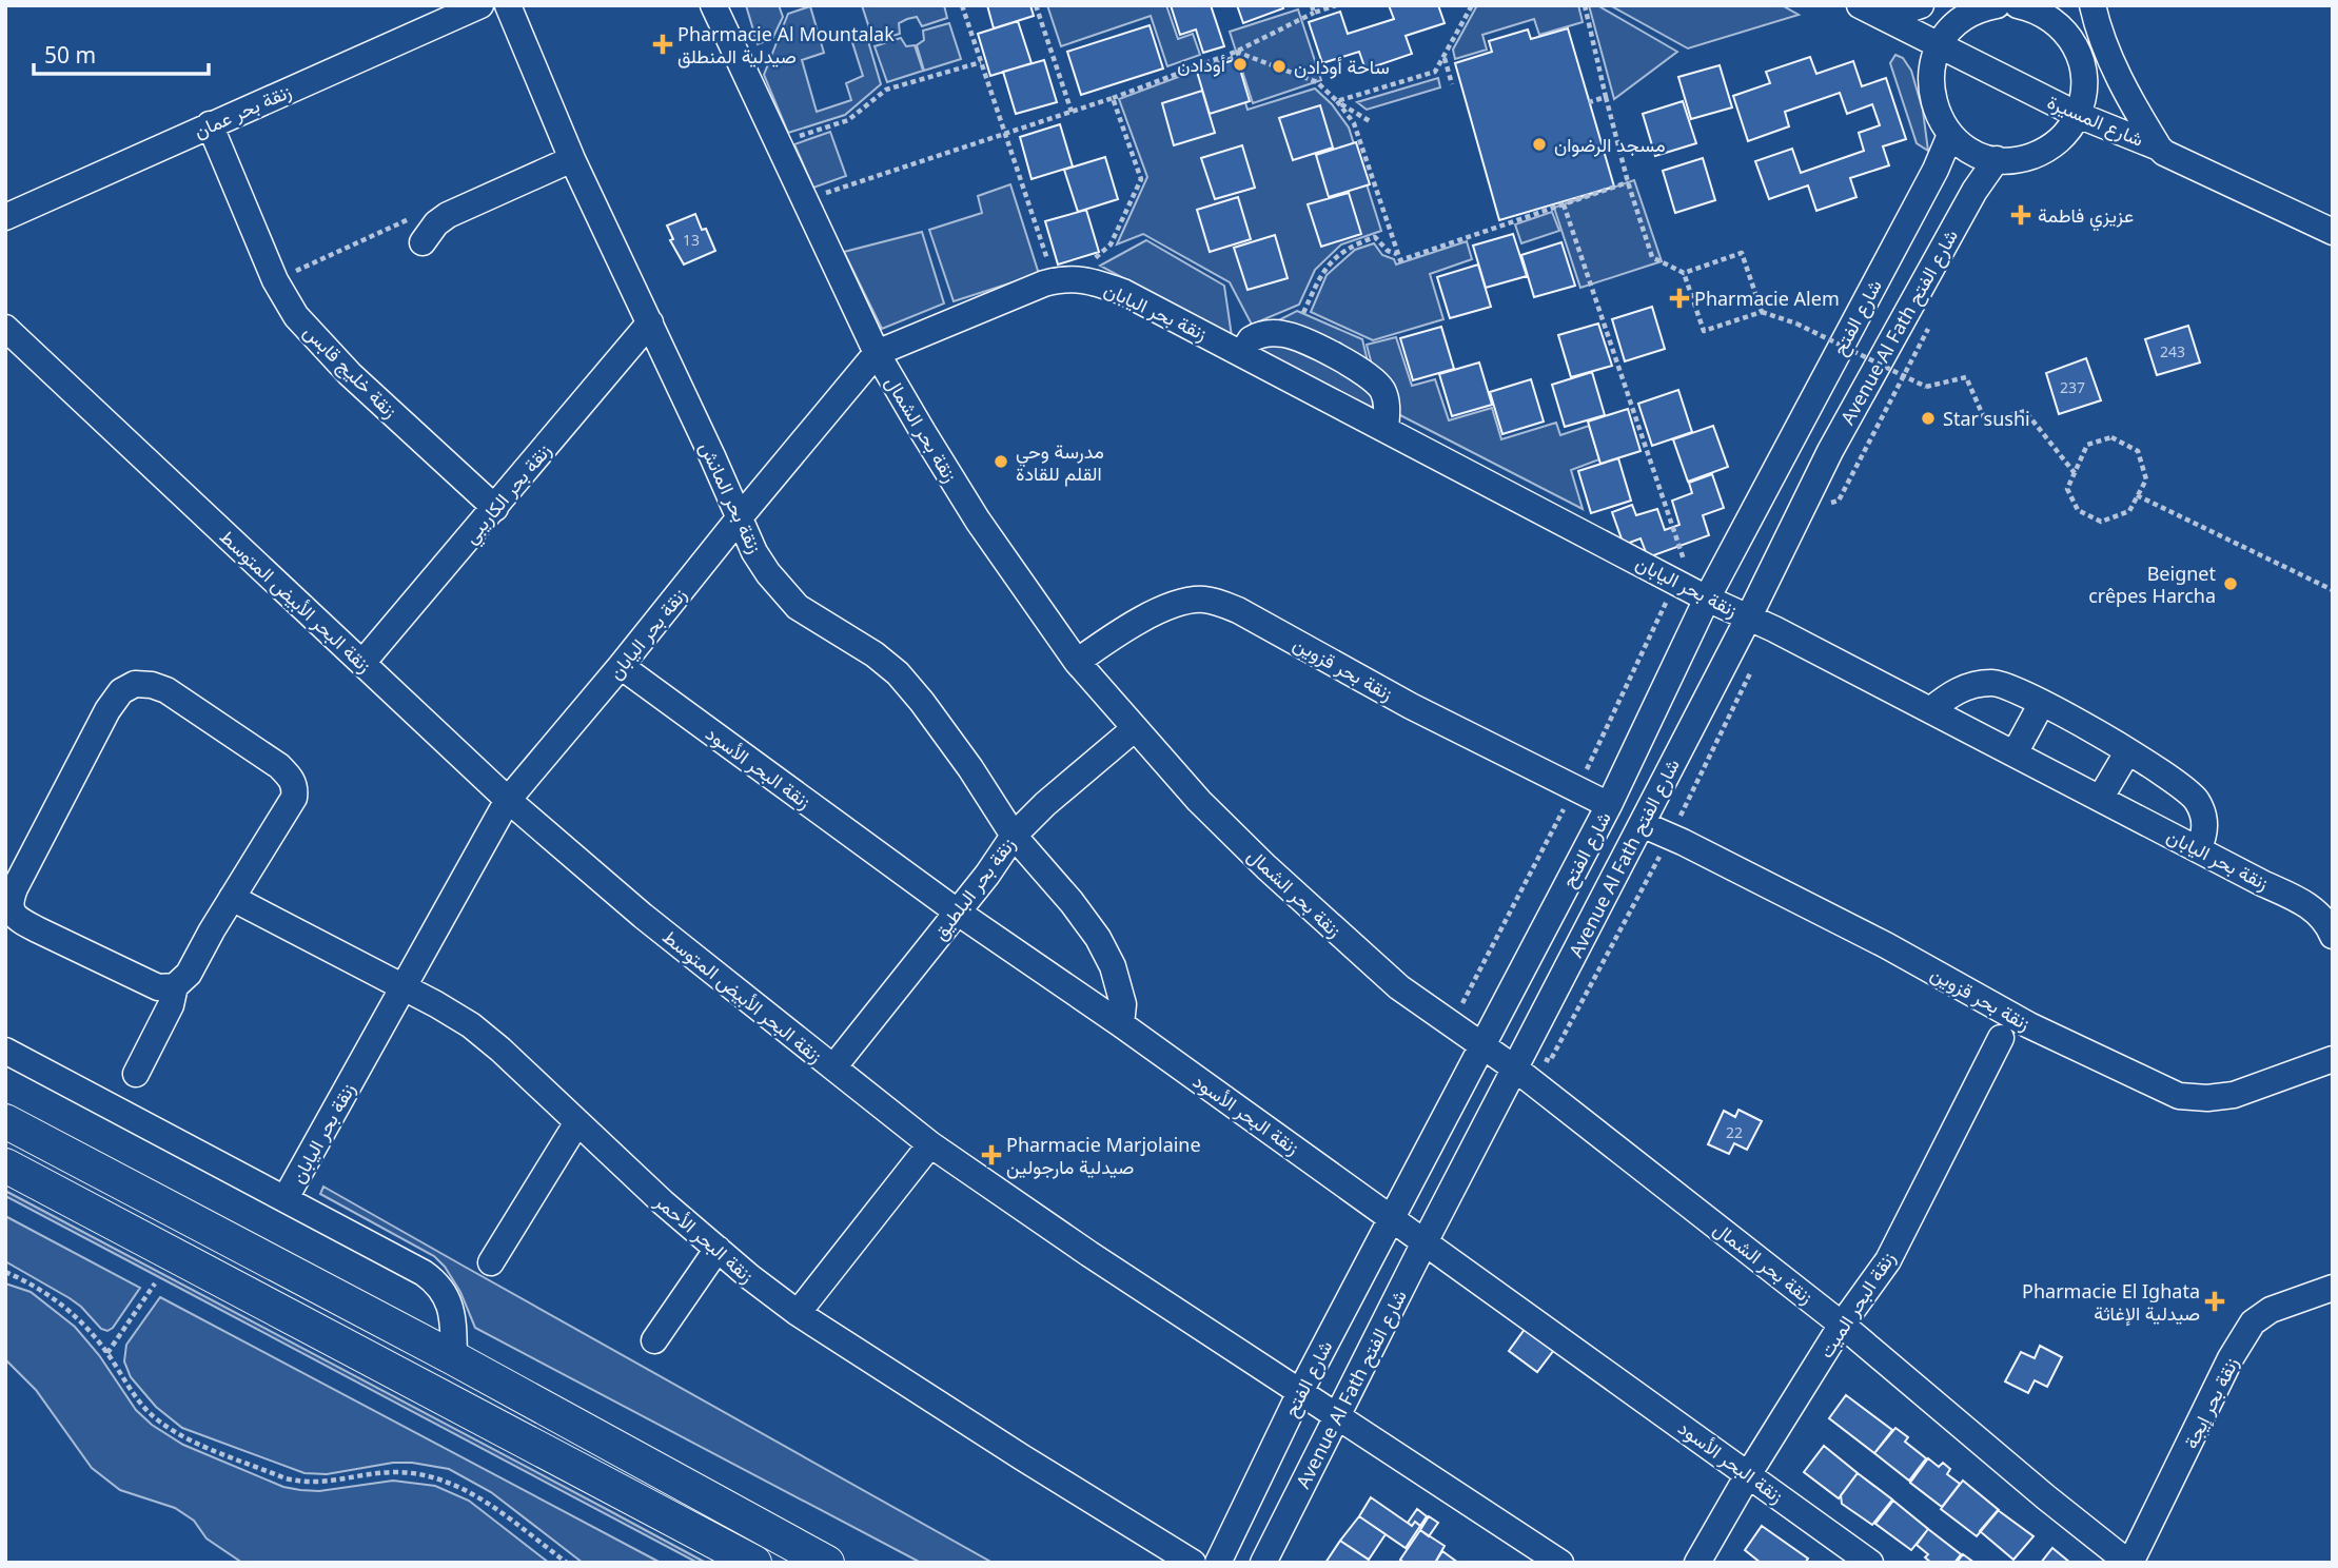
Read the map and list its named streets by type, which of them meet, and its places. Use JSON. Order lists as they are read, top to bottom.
{
  "streets": {
    "street": [
      "زنقة بحر عمان",
      "شارع المسيرة",
      "زنقة بحر اليابان",
      "شارع الفتح",
      "Avenue Al Fath شارع الفتح",
      "زنقة خليج قابس",
      "زنقة بحر الشمال",
      "زنقة بحر الكاريبي",
      "زنقة بحر المانش",
      "زنقة البحر الأبيض المتوسط",
      "زنقة بحر قزوين",
      "زنقة البحر الأسود",
      "زنقة بحر البلطيق",
      "زنقة البحر الأحمر",
      "زنقة البحر الميت",
      "زنقة بحر إيجة"
    ]
  },
  "crossings": [
    ["زنقة بحر عمان", "زنقة خليج قابس"],
    ["زنقة بحر اليابان", "شارع الفتح"],
    ["زنقة بحر اليابان", "Avenue Al Fath شارع الفتح"],
    ["زنقة بحر اليابان", "زنقة بحر الشمال"],
    ["زنقة بحر اليابان", "زنقة بحر المانش"],
    ["زنقة بحر اليابان", "زنقة البحر الأبيض المتوسط"],
    ["زنقة بحر اليابان", "زنقة البحر الأسود"],
    ["زنقة بحر اليابان", "زنقة البحر الأحمر"],
    ["شارع الفتح", "زنقة بحر الشمال"],
    ["شارع الفتح", "زنقة البحر الأبيض المتوسط"],
    ["شارع الفتح", "زنقة بحر قزوين"],
    ["شارع الفتح", "زنقة البحر الأسود"],
    ["Avenue Al Fath شارع الفتح", "زنقة بحر الشمال"],
    ["Avenue Al Fath شارع الفتح", "زنقة البحر الأبيض المتوسط"],
    ["Avenue Al Fath شارع الفتح", "زنقة بحر قزوين"],
    ["Avenue Al Fath شارع الفتح", "زنقة البحر الأسود"],
    ["زنقة خليج قابس", "زنقة بحر الكاريبي"],
    ["زنقة بحر الشمال", "زنقة بحر قزوين"],
    ["زنقة بحر الشمال", "زنقة بحر البلطيق"],
    ["زنقة بحر الشمال", "زنقة البحر الميت"],
    ["زنقة بحر الشمال", "زنقة بحر إيجة"],
    ["زنقة بحر الكاريبي", "زنقة بحر المانش"],
    ["زنقة بحر الكاريبي", "زنقة البحر الأبيض المتوسط"],
    ["زنقة بحر المانش", "زنقة البحر الأسود"],
    ["زنقة بحر المانش", "زنقة بحر البلطيق"],
    ["زنقة البحر الأبيض المتوسط", "زنقة بحر البلطيق"],
    ["زنقة البحر الأسود", "زنقة بحر البلطيق"],
    ["زنقة البحر الأسود", "زنقة البحر الميت"]
  ],
  "places": {
    "health": [
      "Pharmacie Al Mountalak صيدلية المنطلق",
      "عزيزي فاطمة",
      "Pharmacie Alem",
      "Pharmacie Marjolaine صيدلية مارجولين",
      "Pharmacie El Ighata صيدلية الإغاثة"
    ],
    "other": [
      "أودادن",
      "ساحة أودادن",
      "مسجد الرضوان",
      "Star sushi",
      "مدرسة وحي القلم للقادة",
      "Beignet crêpes Harcha"
    ]
  },
  "house_numbers": [
    "13",
    "243",
    "237",
    "22"
  ],
  "scale_bar": "50 m"
}
